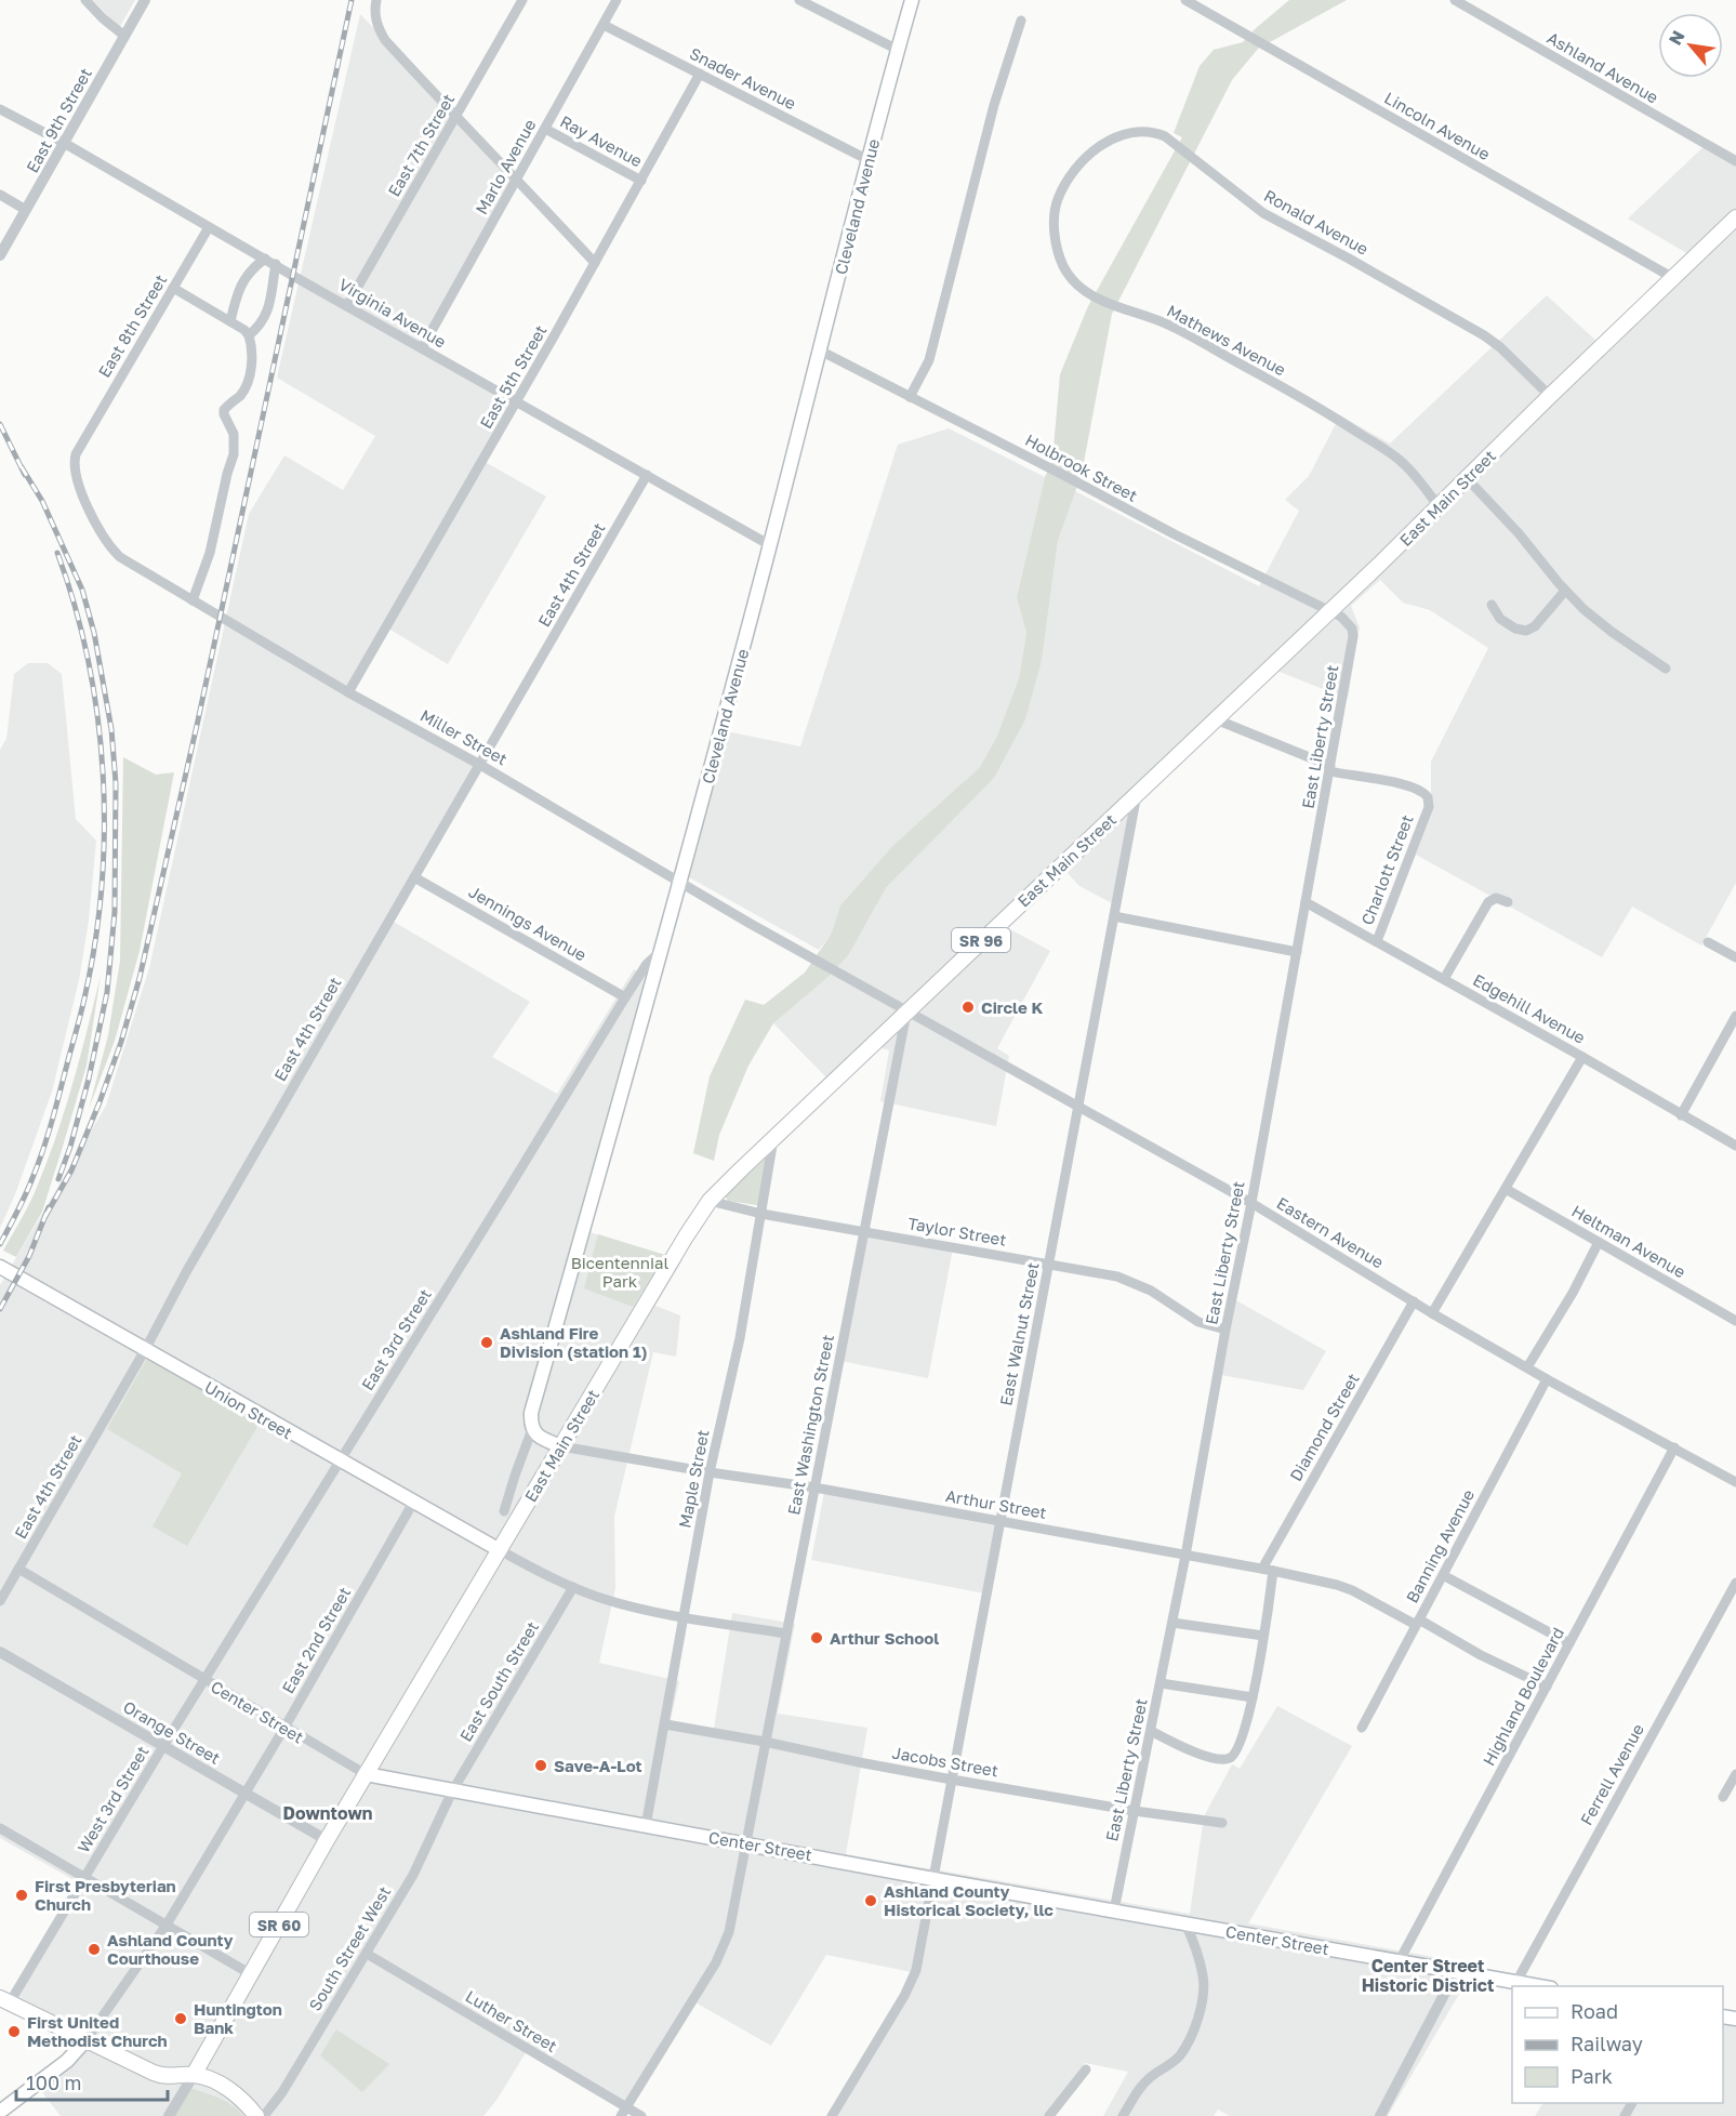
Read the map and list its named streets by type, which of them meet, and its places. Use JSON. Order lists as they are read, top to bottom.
{
  "streets": {
    "main road": [
      "Cleveland Avenue",
      "East Main Street",
      "SR 96",
      "Union Street",
      "Center Street",
      "SR 60"
    ],
    "street": [
      "Ashland Avenue",
      "Snader Avenue",
      "East 9th Street",
      "Lincoln Avenue",
      "Ray Avenue",
      "East 7th Street",
      "Marlo Avenue",
      "Ronald Avenue",
      "Virginia Avenue",
      "East 8th Street",
      "Mathews Avenue",
      "East 5th Street",
      "Holbrook Street",
      "East 4th Street",
      "Miller Street",
      "East Liberty Street",
      "Charlott Street",
      "Jennings Avenue",
      "Edgehill Avenue",
      "Taylor Street",
      "Eastern Avenue",
      "Heltman Avenue",
      "East Walnut Street",
      "East 3rd Street",
      "East Washington Street",
      "Diamond Street",
      "Maple Street",
      "Arthur Street",
      "Banning Avenue",
      "East 2nd Street",
      "East South Street",
      "Highland Boulevard",
      "Orange Street",
      "Jacobs Street",
      "Ferrell Avenue",
      "West 3rd Street",
      "South Street West",
      "Luther Street"
    ]
  },
  "crossings": [
    ["Snader Avenue", "Marlo Avenue"],
    ["Snader Avenue", "Cleveland Avenue"],
    ["Snader Avenue", "East 5th Street"],
    ["East 9th Street", "Virginia Avenue"],
    ["Lincoln Avenue", "East Main Street"],
    ["Ray Avenue", "Marlo Avenue"],
    ["Ray Avenue", "East 5th Street"],
    ["East 7th Street", "Virginia Avenue"],
    ["Marlo Avenue", "Virginia Avenue"],
    ["Cleveland Avenue", "Virginia Avenue"],
    ["Cleveland Avenue", "Holbrook Street"],
    ["Cleveland Avenue", "Miller Street"],
    ["Cleveland Avenue", "East 3rd Street"],
    ["Ronald Avenue", "Mathews Avenue"],
    ["Ronald Avenue", "East Main Street"],
    ["Virginia Avenue", "East 8th Street"],
    ["Virginia Avenue", "East 5th Street"],
    ["Virginia Avenue", "East 4th Street"],
    ["East 8th Street", "Miller Street"],
    ["Mathews Avenue", "East Main Street"],
    ["East 5th Street", "Miller Street"],
    ["Holbrook Street", "East Main Street"],
    ["Holbrook Street", "East Liberty Street"],
    ["East Main Street", "Miller Street"],
    ["East Main Street", "East Liberty Street"],
    ["East Main Street", "Taylor Street"],
    ["East Main Street", "Eastern Avenue"],
    ["East Main Street", "East Walnut Street"],
    ["East Main Street", "Union Street"],
    ["East Main Street", "East Washington Street"],
    ["East Main Street", "Maple Street"],
    ["East Main Street", "Arthur Street"],
    ["East Main Street", "Center Street"],
    ["East Main Street", "SR 60"],
    ["East 4th Street", "Miller Street"],
    ["East 4th Street", "Jennings Avenue"],
    ["East 4th Street", "Union Street"],
    ["East 4th Street", "Center Street"],
    ["Miller Street", "Eastern Avenue"],
    ["Miller Street", "East Washington Street"],
    ["East Liberty Street", "Charlott Street"],
    ["East Liberty Street", "Edgehill Avenue"],
    ["East Liberty Street", "Taylor Street"],
    ["East Liberty Street", "Eastern Avenue"],
    ["East Liberty Street", "Diamond Street"],
    ["East Liberty Street", "Arthur Street"],
    ["East Liberty Street", "Center Street"],
    ["East Liberty Street", "Jacobs Street"],
    ["Charlott Street", "Edgehill Avenue"],
    ["Jennings Avenue", "East 3rd Street"],
    ["Taylor Street", "East Walnut Street"],
    ["Taylor Street", "East Washington Street"],
    ["Taylor Street", "Maple Street"],
    ["Eastern Avenue", "East Walnut Street"],
    ["Eastern Avenue", "East Washington Street"],
    ["Eastern Avenue", "Diamond Street"],
    ["Eastern Avenue", "Banning Avenue"],
    ["Eastern Avenue", "Highland Boulevard"],
    ["East Walnut Street", "Arthur Street"],
    ["East Walnut Street", "Center Street"],
    ["East Walnut Street", "Jacobs Street"],
    ["East 3rd Street", "Union Street"],
    ["East 3rd Street", "Center Street"],
    ["East 3rd Street", "Orange Street"],
    ["East 3rd Street", "West 3rd Street"],
    ["Union Street", "East 2nd Street"],
    ["East Washington Street", "Arthur Street"],
    ["East Washington Street", "Center Street"],
    ["East Washington Street", "Jacobs Street"],
    ["East Washington Street", "Luther Street"],
    ["Diamond Street", "Arthur Street"],
    ["Maple Street", "Arthur Street"],
    ["Maple Street", "Center Street"],
    ["Maple Street", "Jacobs Street"],
    ["Arthur Street", "Banning Avenue"],
    ["Arthur Street", "Highland Boulevard"],
    ["East 2nd Street", "Center Street"],
    ["East 2nd Street", "Orange Street"],
    ["East South Street", "Center Street"],
    ["East South Street", "South Street West"],
    ["Highland Boulevard", "Center Street"],
    ["Center Street", "Ferrell Avenue"],
    ["Center Street", "SR 60"],
    ["Center Street", "South Street West"],
    ["Orange Street", "West 3rd Street"],
    ["Orange Street", "SR 60"],
    ["South Street West", "Luther Street"]
  ],
  "districts": ["Downtown", "Center Street Historic District"],
  "parks": ["Bicentennial Park"],
  "places": [
    "Circle K",
    "Ashland Fire Division (station 1)",
    "Arthur School",
    "Save-A-Lot",
    "First Presbyterian Church",
    "Ashland County Historical Society, llc",
    "Ashland County Courthouse",
    "Huntington Bank",
    "First United Methodist Church"
  ],
  "legend": ["Road", "Railway", "Park"],
  "scale_bar": "100 m",
  "north": "top left"
}
